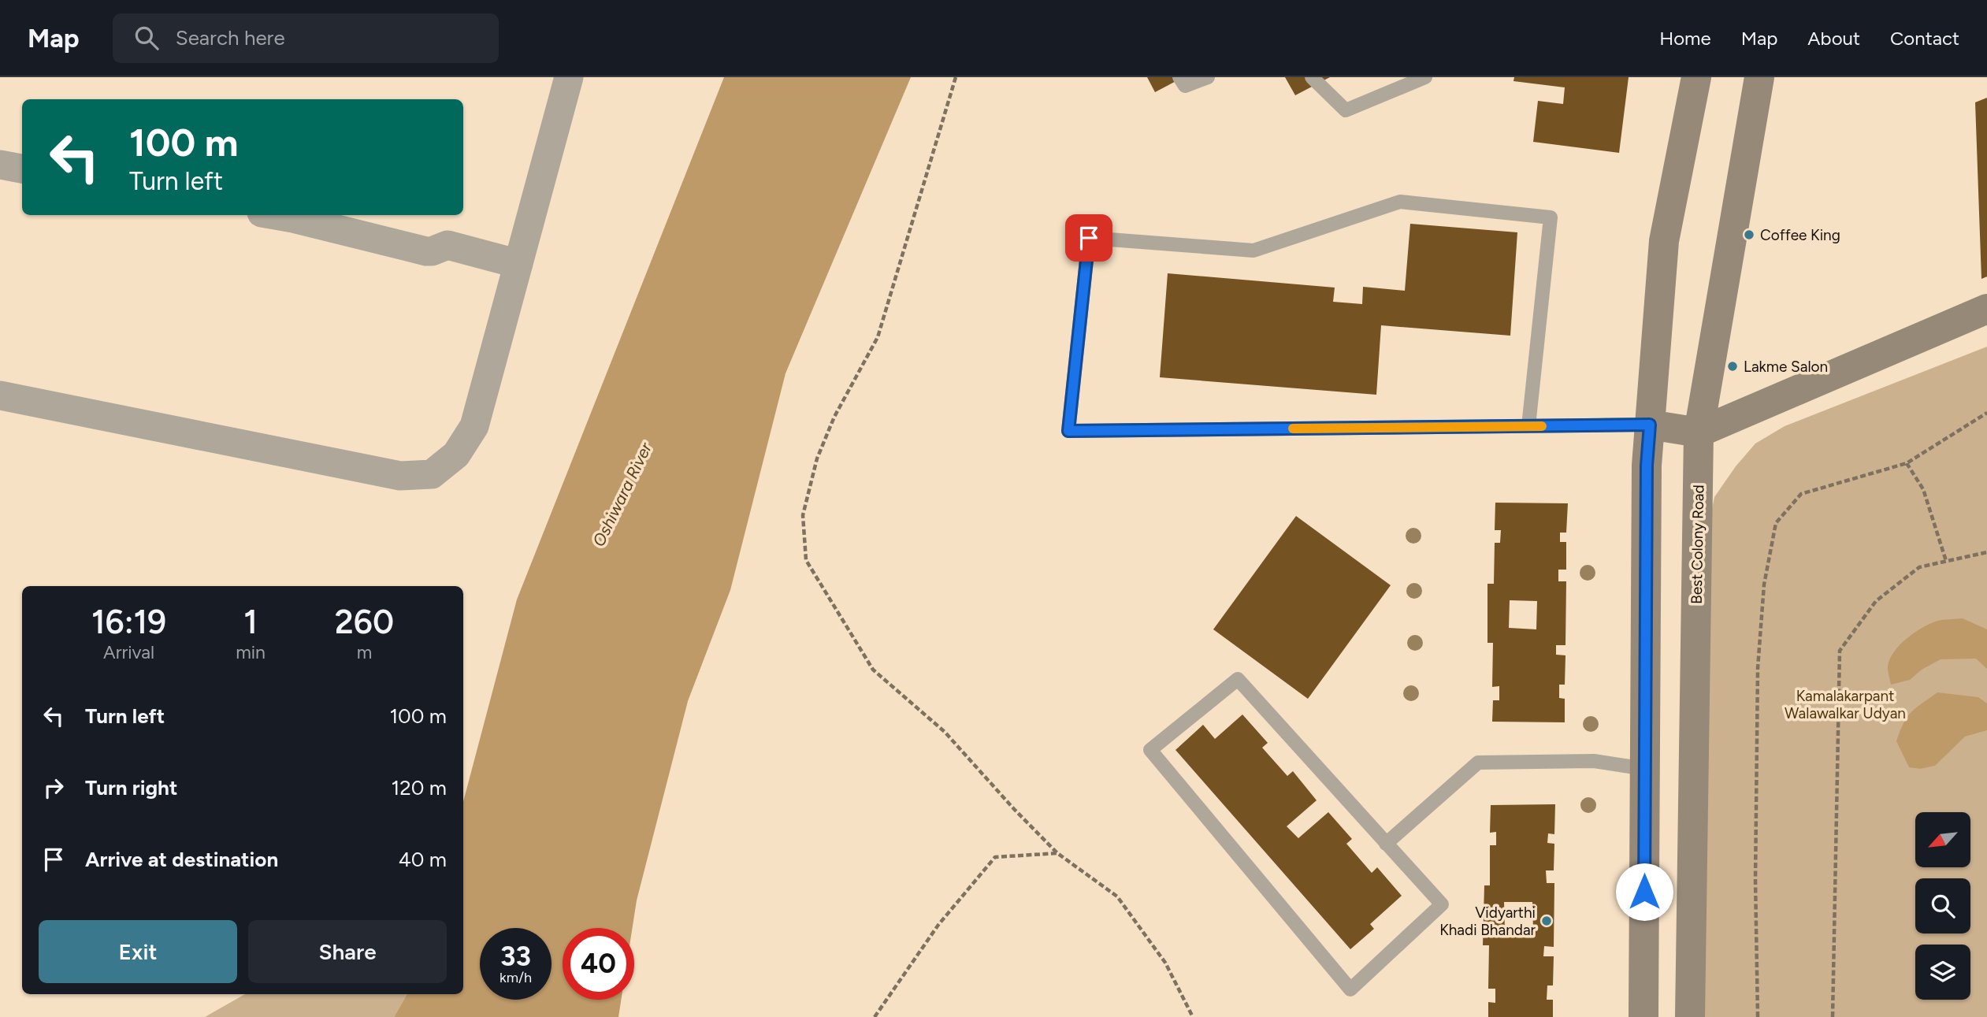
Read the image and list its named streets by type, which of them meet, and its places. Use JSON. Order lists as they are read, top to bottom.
{
  "streets": {
    "street": ["Best Colony Road"]
  },
  "water": ["Oshiwara River"],
  "parks": ["Kamalakarpant Walawalkar Udyan"],
  "places": ["Coffee King", "Lakme Salon", "Vidyarthi Khadi Bhandar"],
  "north": "bottom left",
  "page": {
    "header": "Map",
    "search": "Search here",
    "nav": [
      "Home",
      "Map",
      "About",
      "Contact"
    ],
    "turn": ["100 m", "Turn left"],
    "eta": [
      "16:19",
      "Arrival",
      "1",
      "min",
      "260",
      "m"
    ],
    "list": [
      {
        "name": "Turn left",
        "value": "100 m"
      },
      {
        "name": "Turn right",
        "value": "120 m"
      },
      {
        "name": "Arrive at destination",
        "value": "40 m"
      }
    ],
    "buttons": ["Exit", "Share"],
    "speed": "33 km/h",
    "limit": "40"
  }
}
